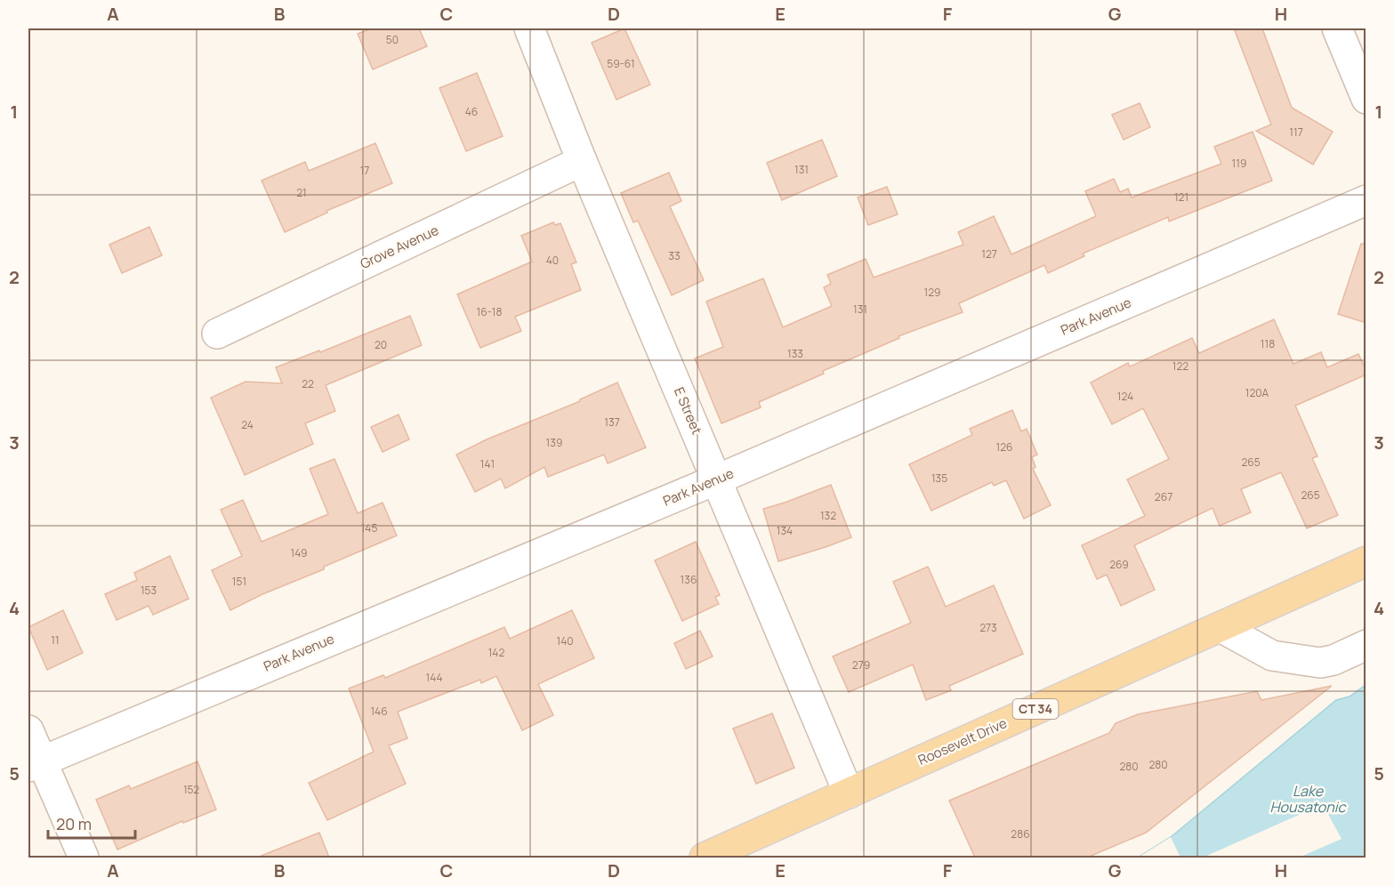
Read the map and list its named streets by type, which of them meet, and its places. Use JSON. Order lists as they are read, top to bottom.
{
  "streets": {
    "main road": ["CT 34", "Roosevelt Drive"],
    "street": ["Grove Avenue", "Park Avenue", "E Street"]
  },
  "crossings": [
    ["Grove Avenue", "E Street"],
    ["Park Avenue", "E Street"],
    ["E Street", "Roosevelt Drive"]
  ],
  "water": ["Lake Housatonic"],
  "house_numbers": [
    "50",
    "59-61",
    "46",
    "117",
    "119",
    "131",
    "17",
    "21",
    "121",
    "127",
    "33",
    "40",
    "129",
    "131",
    "16-18",
    "118",
    "20",
    "133",
    "122",
    "22",
    "120A",
    "124",
    "137",
    "24",
    "139",
    "126",
    "265",
    "141",
    "135",
    "265",
    "267",
    "132",
    "145",
    "134",
    "149",
    "269",
    "136",
    "151",
    "153",
    "273",
    "11",
    "140",
    "142",
    "279",
    "144",
    "146",
    "280",
    "280",
    "152",
    "286"
  ],
  "scale_bar": "20 m",
  "grid": {
    "columns": [
      "A",
      "B",
      "C",
      "D",
      "E",
      "F",
      "G",
      "H"
    ],
    "rows": [
      "1",
      "2",
      "3",
      "4",
      "5"
    ]
  }
}
